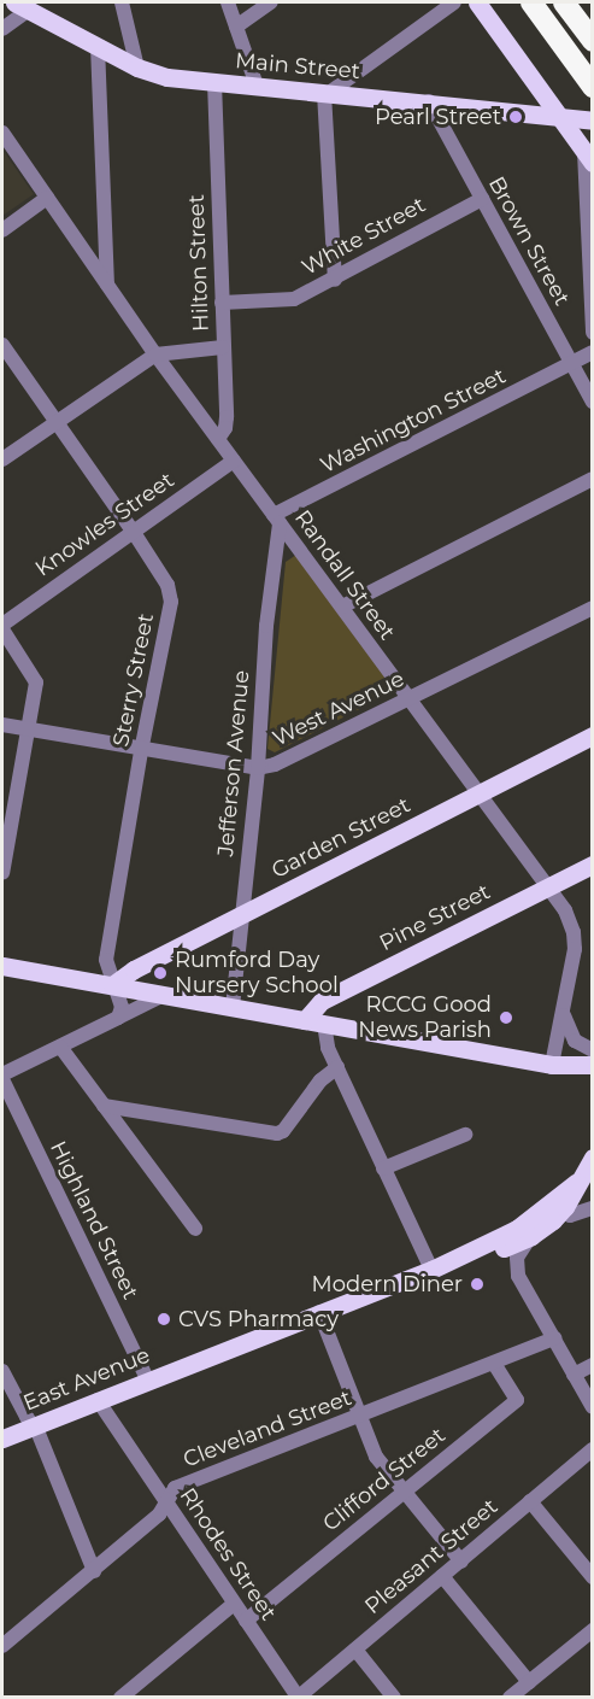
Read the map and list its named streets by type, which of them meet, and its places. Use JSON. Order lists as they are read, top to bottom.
{
  "streets": {
    "main road": [
      "Main Street",
      "Garden Street",
      "Pine Street",
      "East Avenue"
    ],
    "street": [
      "White Street",
      "Brown Street",
      "Hilton Street",
      "Washington Street",
      "Knowles Street",
      "Randall Street",
      "Sterry Street",
      "West Avenue",
      "Jefferson Avenue",
      "Highland Street",
      "Cleveland Street",
      "Clifford Street",
      "Rhodes Street",
      "Pleasant Street"
    ]
  },
  "crossings": [
    ["Main Street", "Brown Street"],
    ["Main Street", "Hilton Street"],
    ["White Street", "Brown Street"],
    ["White Street", "Hilton Street"],
    ["Brown Street", "Washington Street"],
    ["Hilton Street", "Randall Street"],
    ["Washington Street", "Randall Street"],
    ["Washington Street", "Jefferson Avenue"],
    ["Knowles Street", "Randall Street"],
    ["Knowles Street", "Sterry Street"],
    ["Randall Street", "West Avenue"],
    ["Randall Street", "Jefferson Avenue"],
    ["Randall Street", "Garden Street"],
    ["Randall Street", "Pine Street"],
    ["Sterry Street", "West Avenue"],
    ["Sterry Street", "Garden Street"],
    ["West Avenue", "Jefferson Avenue"],
    ["Jefferson Avenue", "Garden Street"],
    ["Highland Street", "East Avenue"],
    ["East Avenue", "Rhodes Street"],
    ["Cleveland Street", "Clifford Street"],
    ["Cleveland Street", "Rhodes Street"],
    ["Clifford Street", "Rhodes Street"],
    ["Rhodes Street", "Pleasant Street"]
  ],
  "places": [
    "Pearl Street",
    "Rumford Day Nursery School",
    "RCCG Good News Parish",
    "Modern Diner",
    "CVS Pharmacy"
  ]
}
